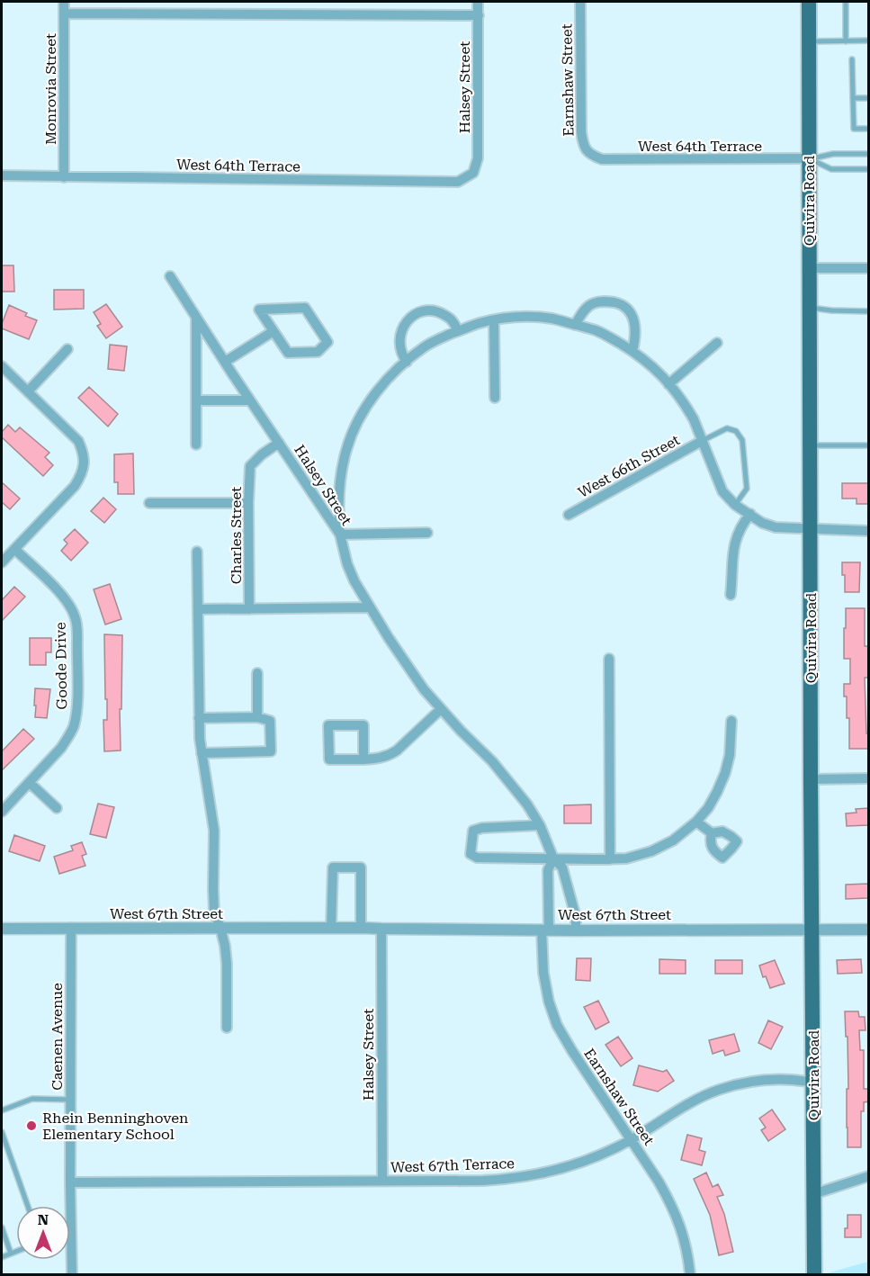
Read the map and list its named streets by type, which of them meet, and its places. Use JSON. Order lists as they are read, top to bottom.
{
  "streets": {
    "main road": ["Quivira Road"],
    "street": [
      "Earnshaw Street",
      "Halsey Street",
      "Monrovia Street",
      "West 64th Terrace",
      "West 66th Street",
      "Charles Street",
      "Goode Drive",
      "West 67th Street",
      "Caenen Avenue",
      "West 67th Terrace"
    ]
  },
  "crossings": [
    ["Earnshaw Street", "West 64th Terrace"],
    ["Earnshaw Street", "West 67th Street"],
    ["Earnshaw Street", "West 67th Terrace"],
    ["Halsey Street", "West 64th Terrace"],
    ["Halsey Street", "West 66th Street"],
    ["Halsey Street", "Charles Street"],
    ["Halsey Street", "West 67th Street"],
    ["Halsey Street", "West 67th Terrace"],
    ["Monrovia Street", "West 64th Terrace"],
    ["West 64th Terrace", "Quivira Road"],
    ["Quivira Road", "West 66th Street"],
    ["Quivira Road", "West 67th Street"],
    ["Quivira Road", "West 67th Terrace"],
    ["West 67th Street", "Caenen Avenue"],
    ["Caenen Avenue", "West 67th Terrace"]
  ],
  "places": ["Rhein Benninghoven Elementary School"],
  "north": "top"
}
